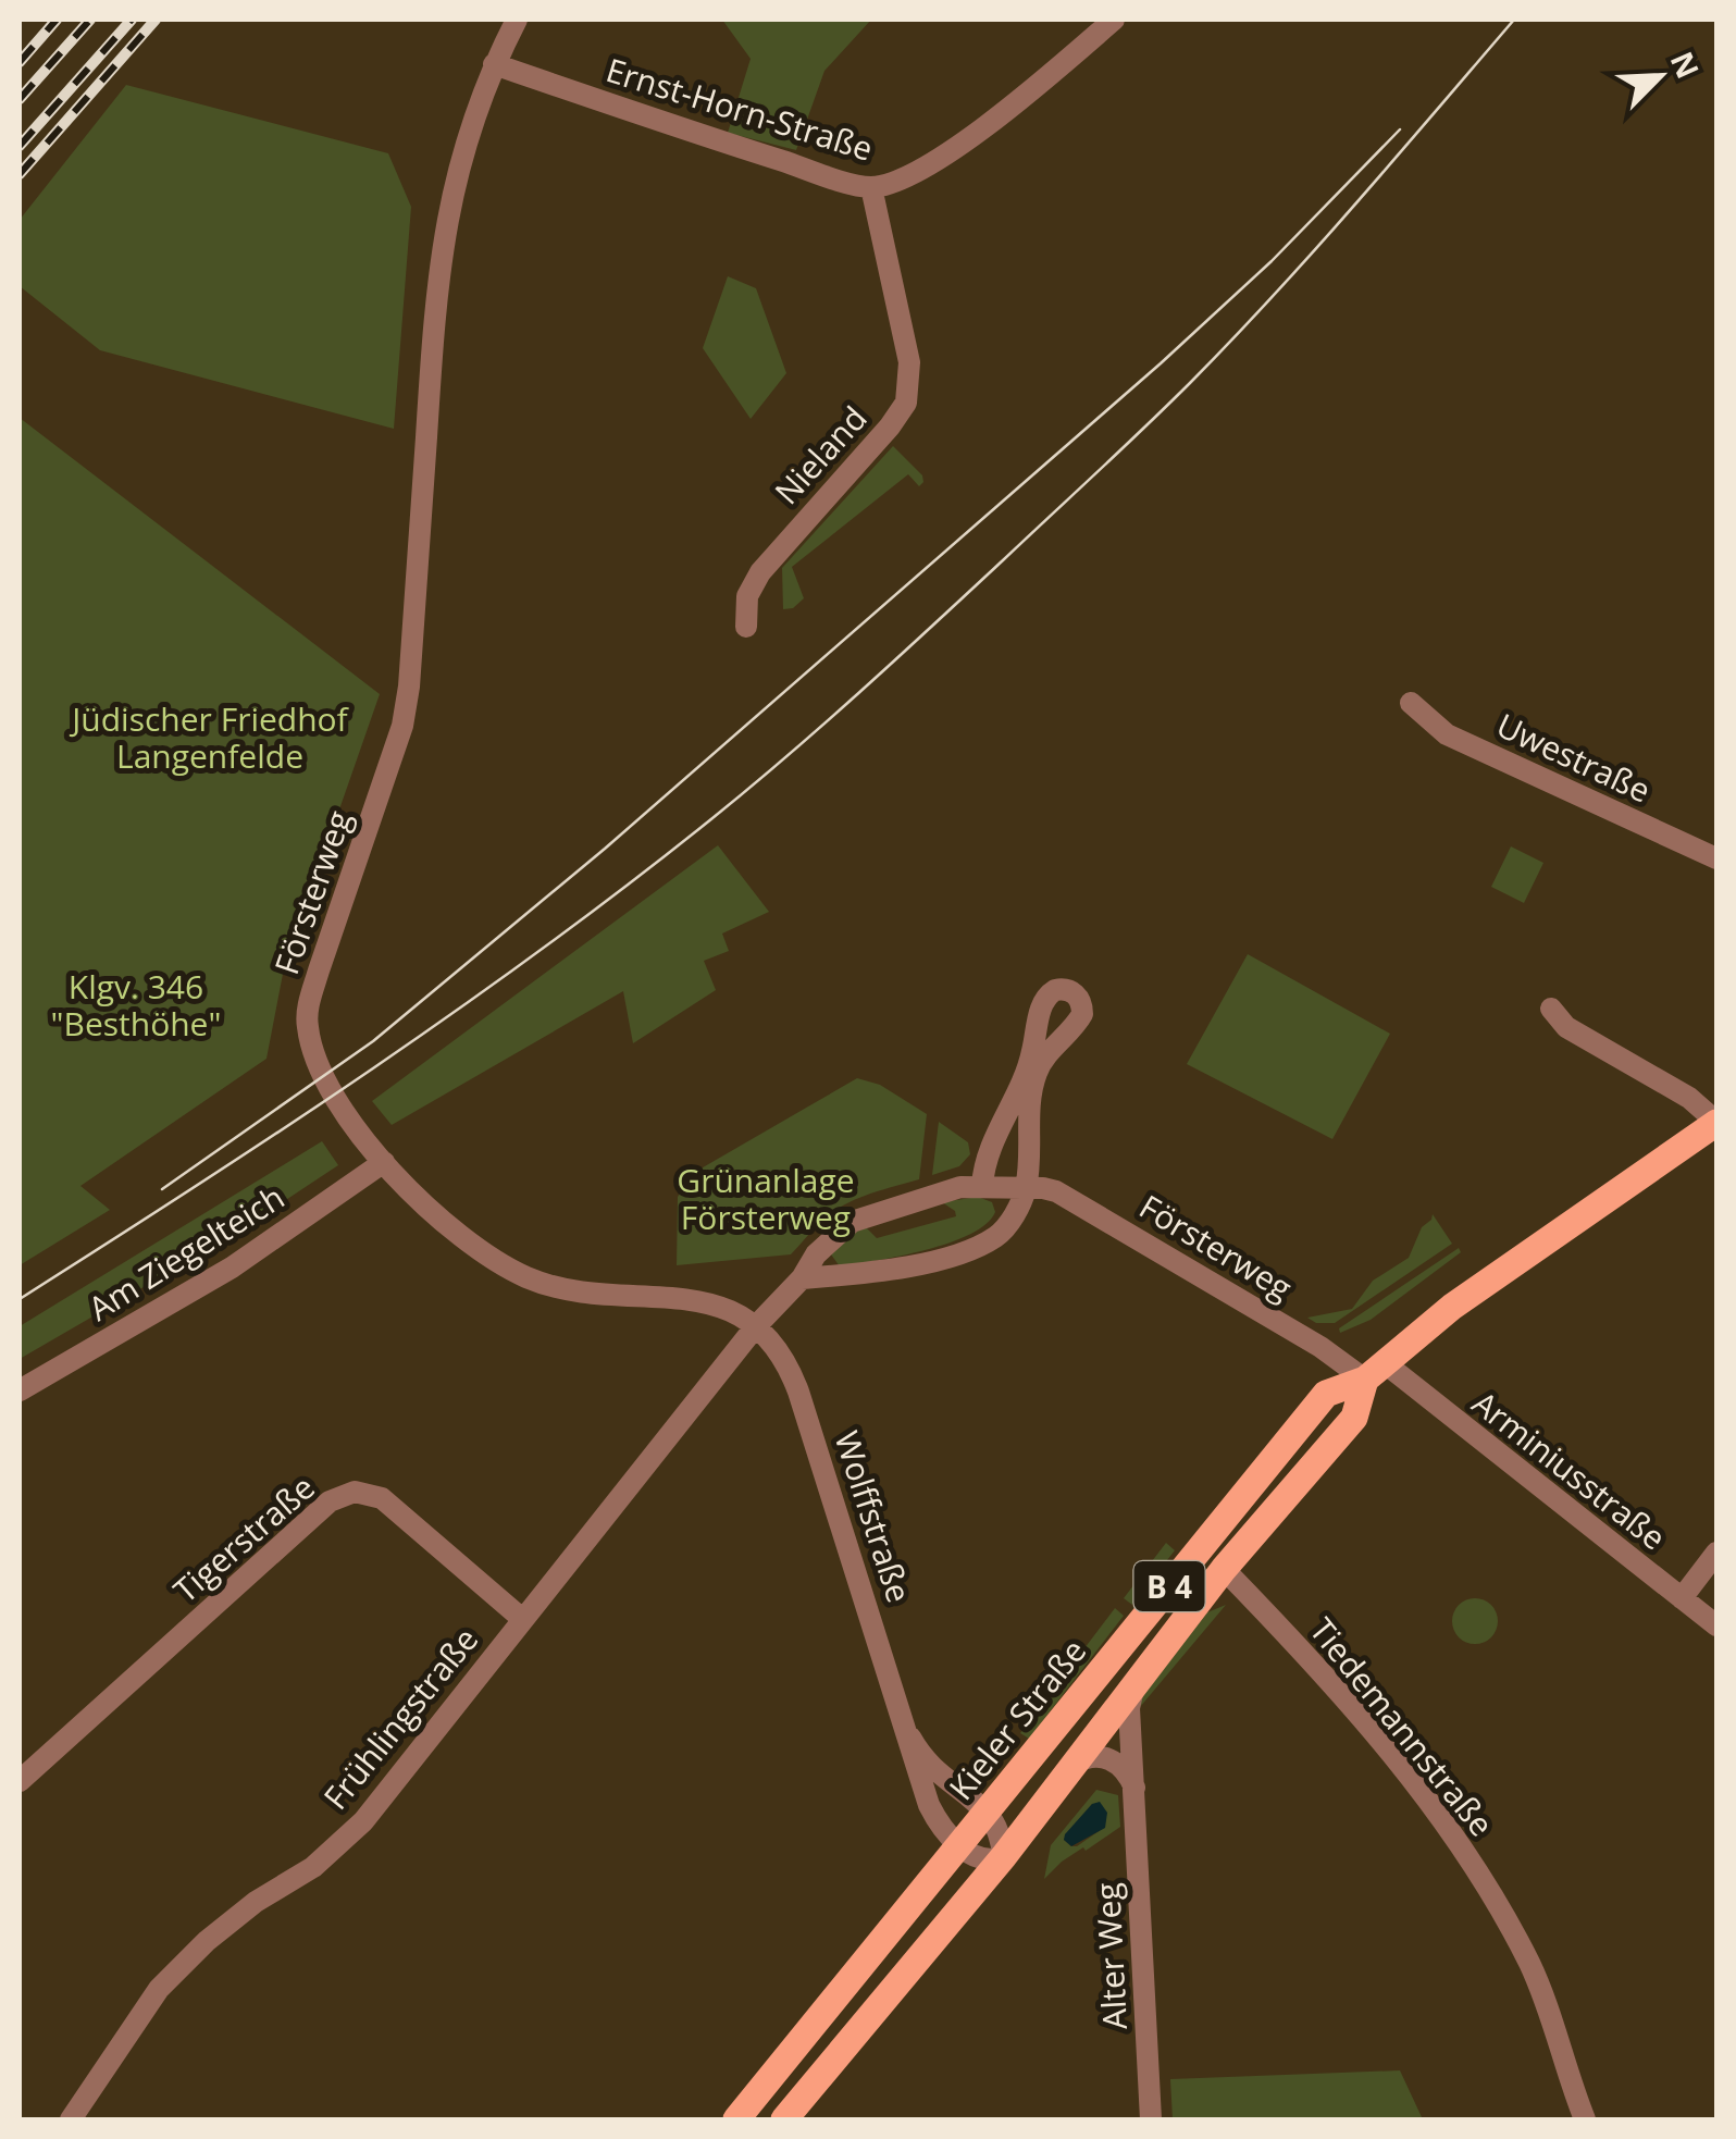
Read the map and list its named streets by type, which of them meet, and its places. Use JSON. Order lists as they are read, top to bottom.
{
  "streets": {
    "main road": ["B 4", "Kieler Straße"],
    "street": [
      "Ernst-Horn-Straße",
      "Nieland",
      "Uwestraße",
      "Försterweg",
      "Am Ziegelteich",
      "Arminiusstraße",
      "Wolffstraße",
      "Tigerstraße",
      "Frühlingstraße",
      "Tiedemannstraße",
      "Alter Weg"
    ]
  },
  "crossings": [
    ["Ernst-Horn-Straße", "Nieland"],
    ["Ernst-Horn-Straße", "Försterweg"],
    ["Försterweg", "Am Ziegelteich"],
    ["Försterweg", "Arminiusstraße"],
    ["Försterweg", "Wolffstraße"],
    ["Försterweg", "Frühlingstraße"],
    ["Försterweg", "Kieler Straße"],
    ["Arminiusstraße", "Kieler Straße"],
    ["Wolffstraße", "Frühlingstraße"],
    ["Wolffstraße", "Kieler Straße"],
    ["Tigerstraße", "Frühlingstraße"],
    ["Kieler Straße", "Tiedemannstraße"],
    ["Kieler Straße", "Alter Weg"]
  ],
  "parks": ["Jüdischer Friedhof Langenfelde", "Klgv. 346 \"Besthöhe\"", "Grünanlage Försterweg"],
  "north": "top right"
}
